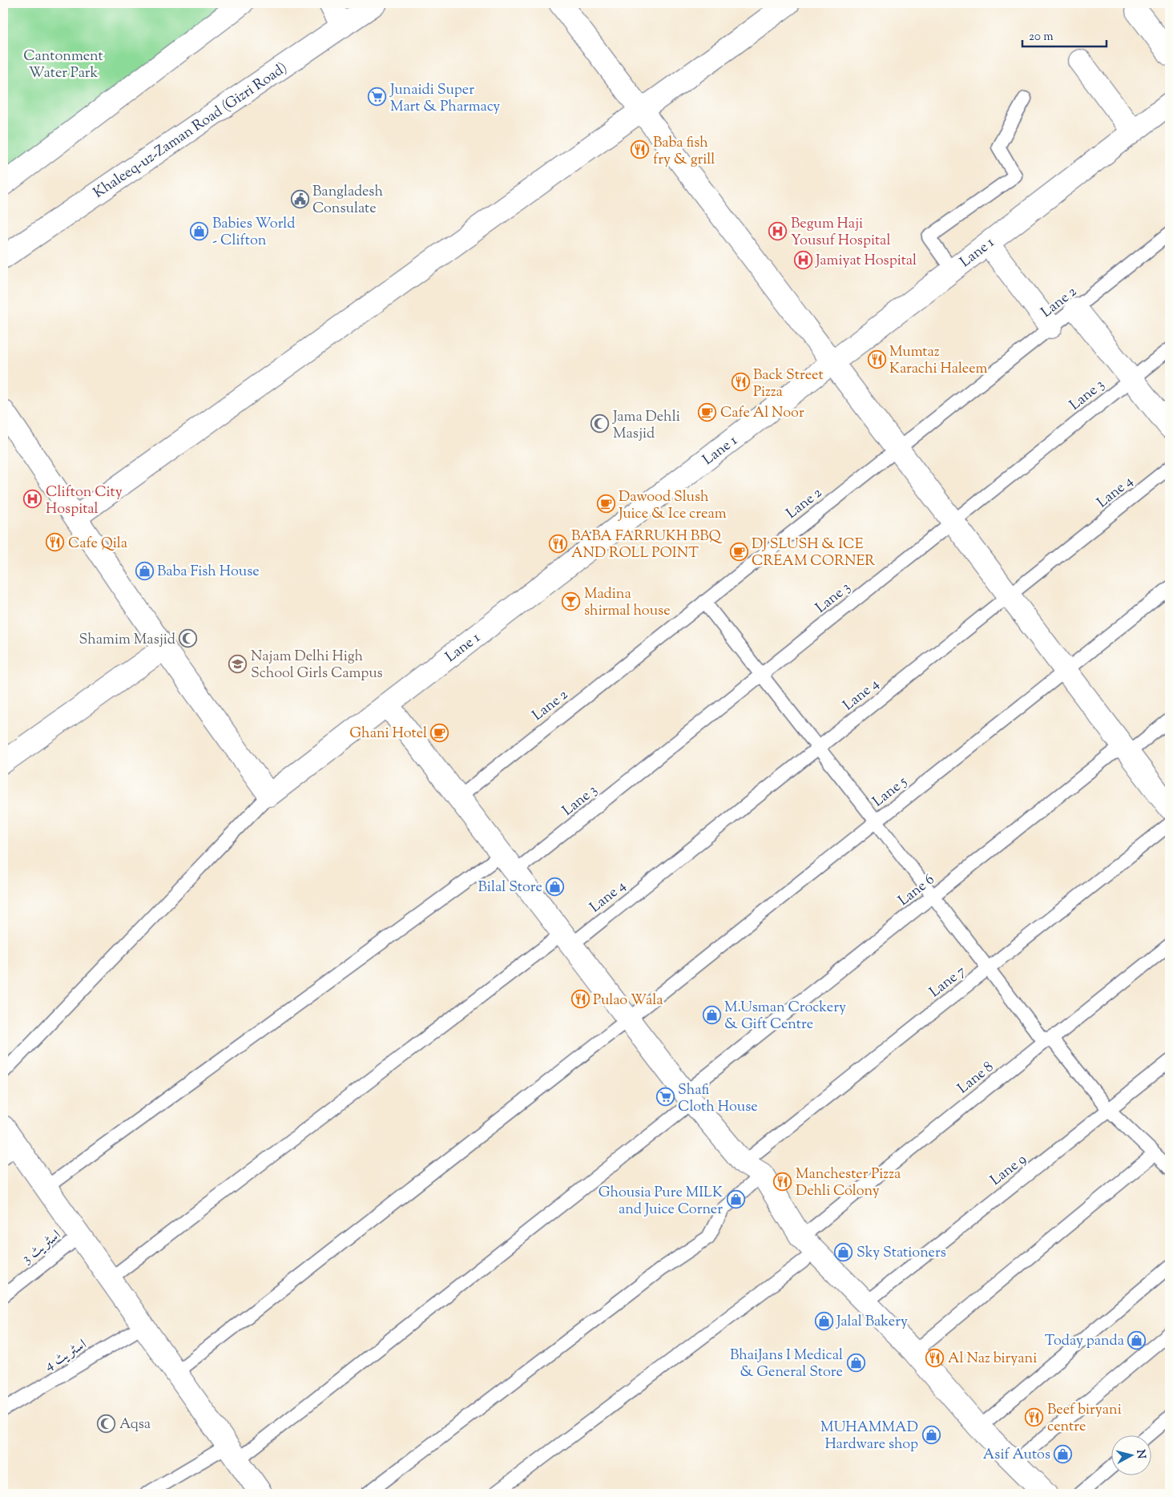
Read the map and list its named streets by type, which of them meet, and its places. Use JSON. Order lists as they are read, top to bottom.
{
  "streets": {
    "street": ["Khaleeq-uz-Zaman Road (Gizri Road)", "Lane 1"],
    "lane": [
      "Lane 2",
      "Lane 3",
      "Lane 4",
      "Lane 5",
      "Lane 6",
      "Lane 7",
      "Lane 8",
      "Lane 9",
      "اسٹریٹ 3",
      "اسٹریٹ 4"
    ]
  },
  "parks": ["Cantonment Water Park"],
  "places": {
    "supermarket": ["Junaidi Super Mart & Pharmacy", "Shafi Cloth House"],
    "restaurant": [
      "Baba fish fry & grill",
      "Mumtaz Karachi Haleem",
      "Back Street Pizza",
      "Cafe Qila",
      "BABA FARRUKH BBQ AND ROLL POINT",
      "Pulao Wala",
      "Manchester Pizza Dehli Colony",
      "Al Naz biryani",
      "Beef biryani centre"
    ],
    "public building": ["Bangladesh Consulate"],
    "shop": [
      "Babies World - Clifton",
      "Baba Fish House",
      "Bilal Store",
      "M.Usman Crockery & Gift Centre",
      "Ghousia Pure MILK and Juice Corner",
      "Sky Stationers",
      "Jalal Bakery",
      "Today panda",
      "BhaiJans I Medical & General Store",
      "MUHAMMAD Hardware shop",
      "Asif Autos"
    ],
    "hospital": ["Begum Haji Yousuf Hospital", "Jamiyat Hospital", "Clifton City Hospital"],
    "cafe": [
      "Cafe Al Noor",
      "Dawood Slush Juice & Ice cream",
      "DJ SLUSH & ICE CREAM CORNER",
      "Ghani Hotel"
    ],
    "mosque": ["Jama Dehli Masjid", "Shamim Masjid", "Aqsa"],
    "bar": ["Madina shirmal house"],
    "school or university": ["Najam Delhi High School Girls Campus"]
  },
  "scale_bar": "20 m",
  "north": "right"
}
